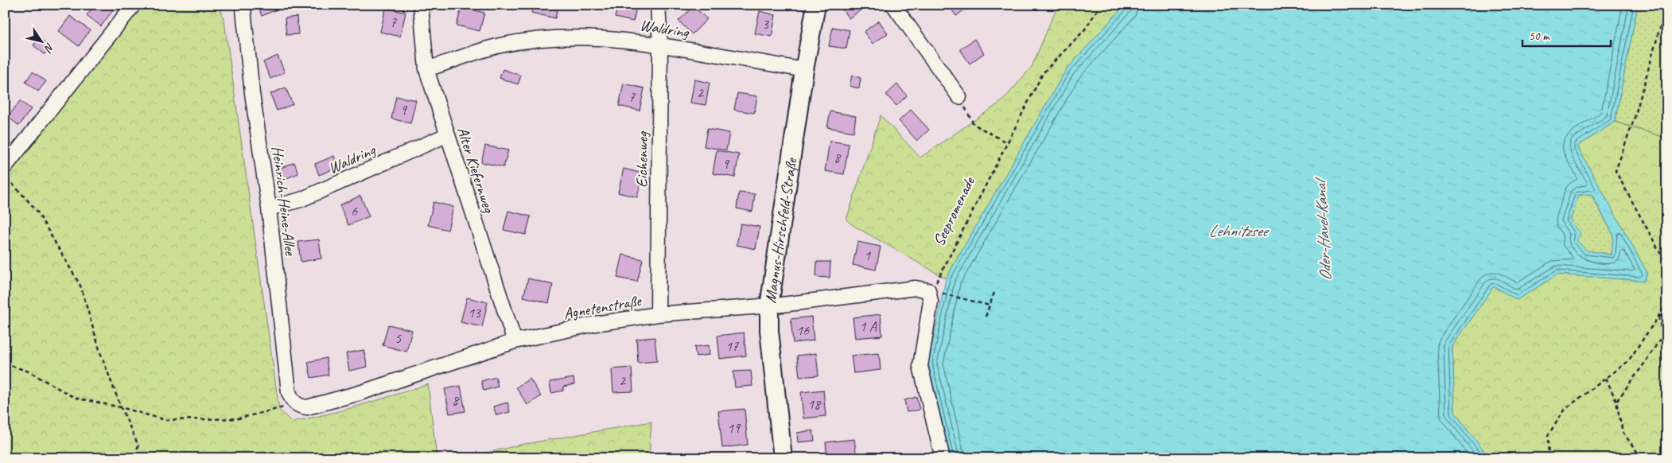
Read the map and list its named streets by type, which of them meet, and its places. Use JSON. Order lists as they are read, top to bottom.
{
  "streets": {
    "street": [
      "Waldring",
      "Eichenweg",
      "Alter Kiefernweg",
      "Heinrich-Heine-Allee",
      "Magnus-Hirschfeld-Straße",
      "Agnetenstraße"
    ],
    "path": ["Seepromenade"]
  },
  "crossings": [
    ["Waldring", "Eichenweg"],
    ["Waldring", "Alter Kiefernweg"],
    ["Waldring", "Heinrich-Heine-Allee"],
    ["Waldring", "Magnus-Hirschfeld-Straße"],
    ["Eichenweg", "Agnetenstraße"],
    ["Alter Kiefernweg", "Agnetenstraße"],
    ["Heinrich-Heine-Allee", "Agnetenstraße"],
    ["Seepromenade", "Agnetenstraße"],
    ["Magnus-Hirschfeld-Straße", "Agnetenstraße"]
  ],
  "water": ["Lehnitzsee", "Oder-Havel-Kanal"],
  "house_numbers": [
    "7",
    "3",
    "2",
    "7",
    "9",
    "8",
    "9",
    "6",
    "1",
    "13",
    "1 A",
    "16",
    "5",
    "17",
    "2",
    "8",
    "18",
    "19"
  ],
  "scale_bar": "50 m",
  "north": "bottom right"
}
